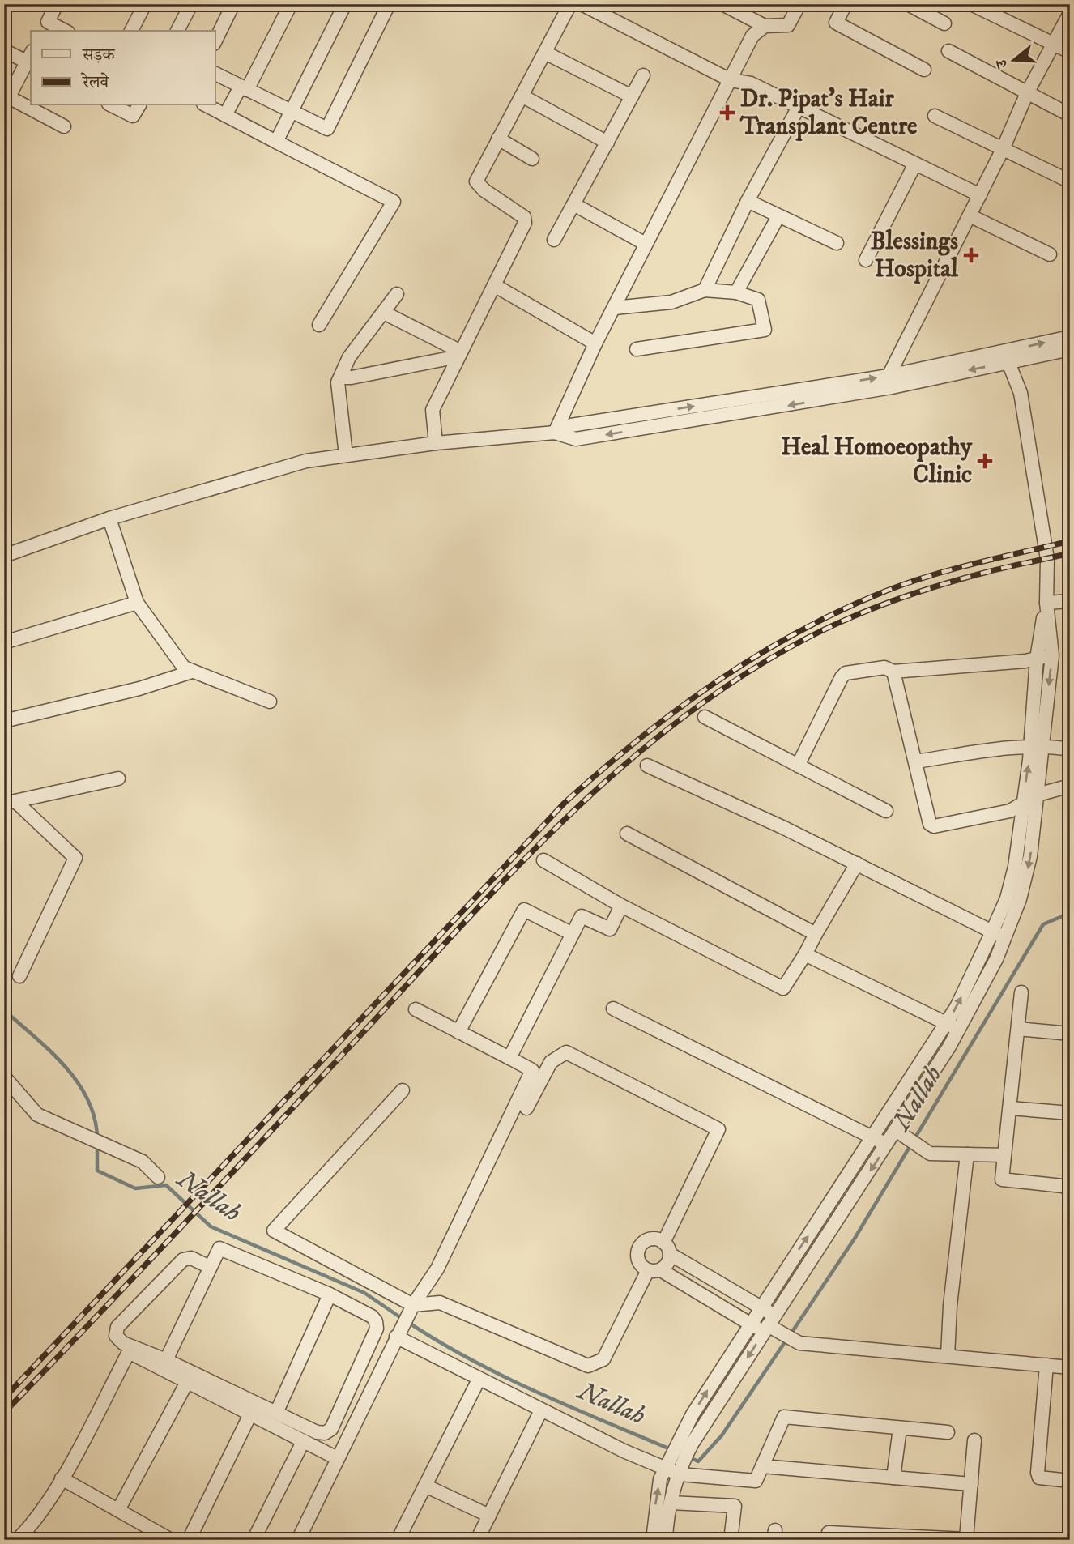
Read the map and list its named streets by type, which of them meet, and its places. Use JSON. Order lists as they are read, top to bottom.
{
  "water": ["Nallah"],
  "places": {
    "health": ["Dr. Pipat's Hair Transplant Centre", "Blessings Hospital", "Heal Homoeopathy Clinic"]
  },
  "legend": ["सड़क", "रेलवे"],
  "north": "left"
}
